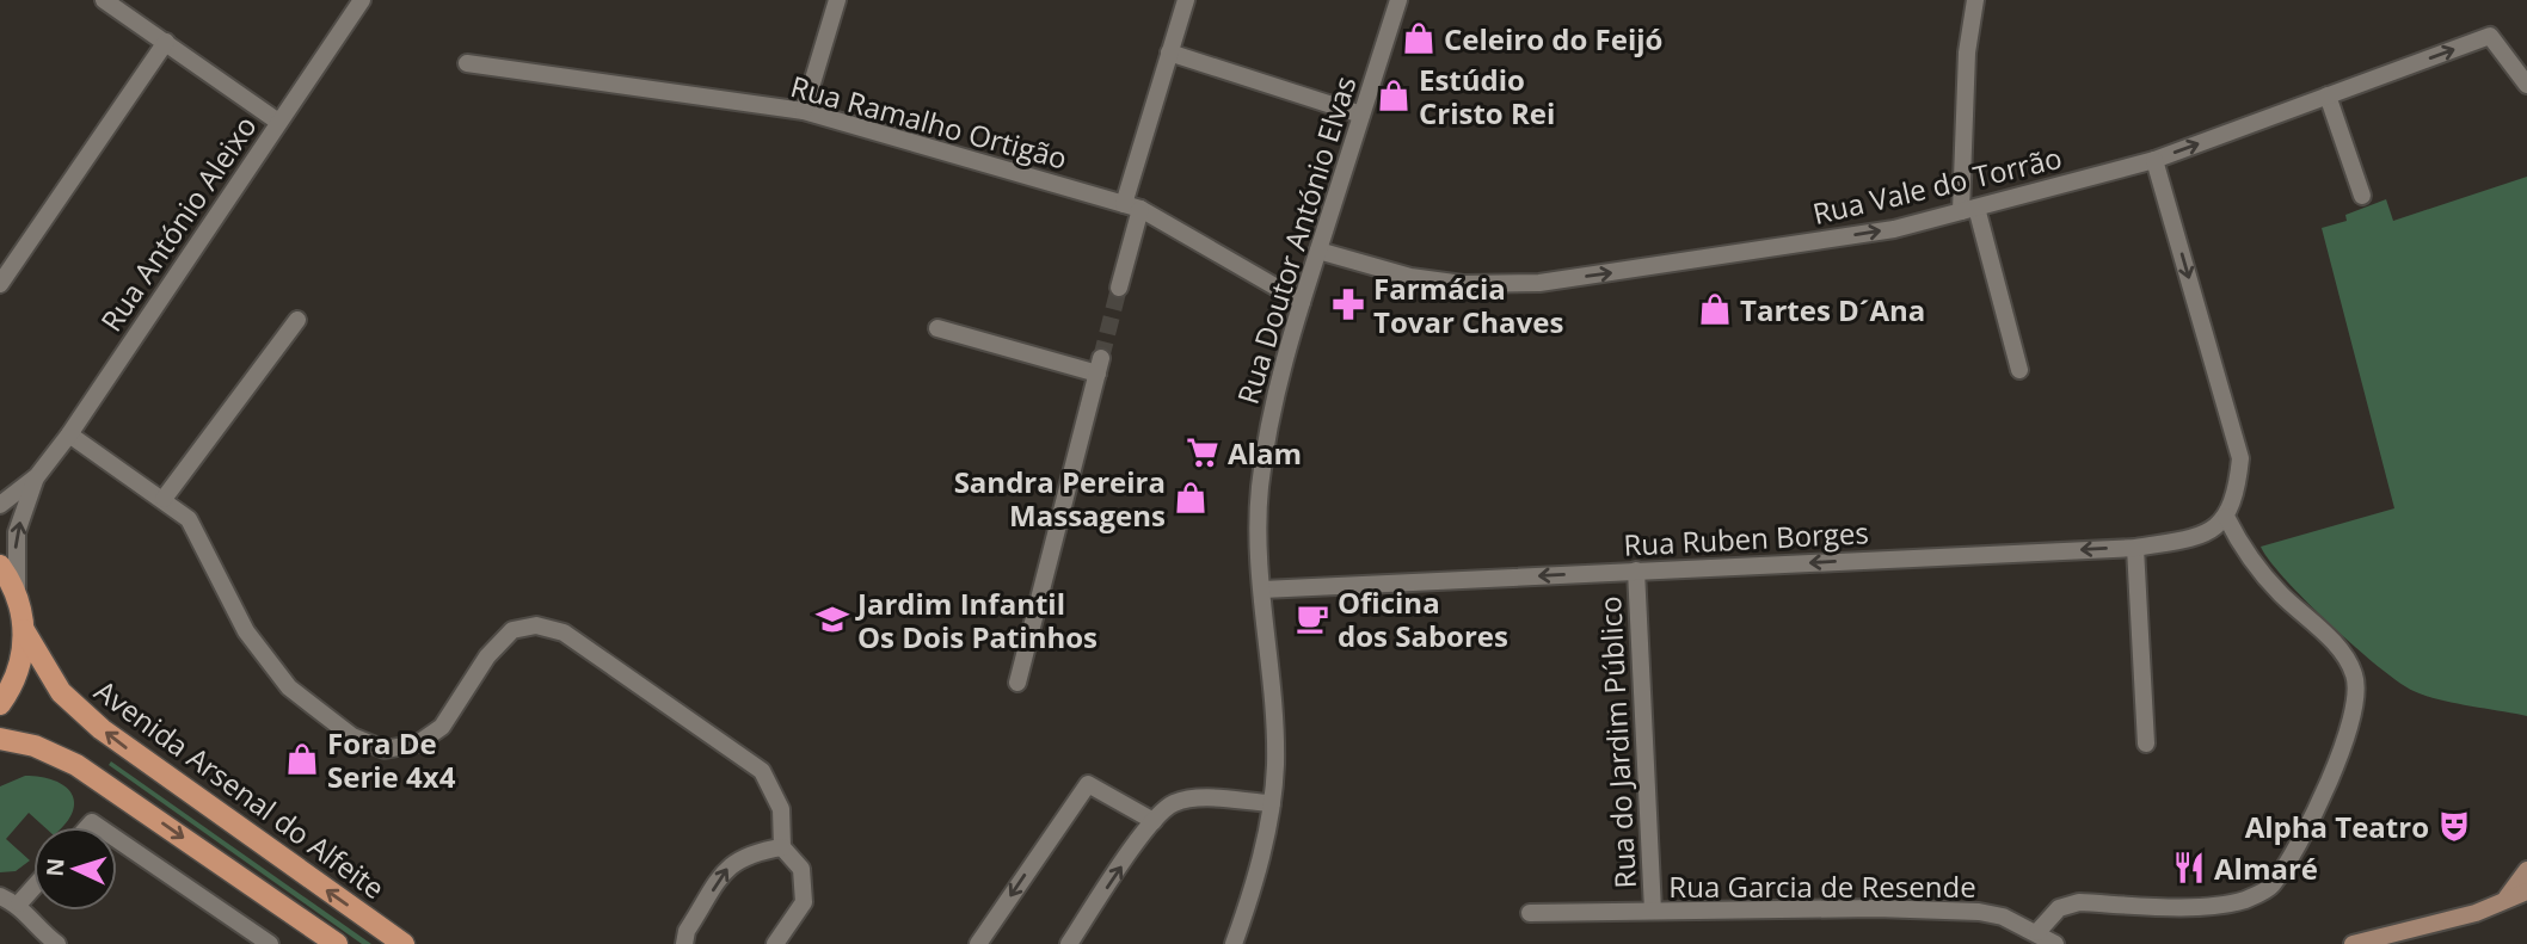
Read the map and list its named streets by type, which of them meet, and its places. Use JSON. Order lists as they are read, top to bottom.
{
  "streets": {
    "main road": ["Avenida Arsenal do Alfeite"],
    "street": [
      "Rua Ramalho Ortigão",
      "Rua Vale do Torrão",
      "Rua António Aleixo",
      "Rua Doutor António Elvas",
      "Rua Ruben Borges",
      "Rua do Jardim Público",
      "Rua Garcia de Resende"
    ]
  },
  "crossings": [
    ["Rua Ramalho Ortigão", "Rua Doutor António Elvas"],
    ["Rua Vale do Torrão", "Rua Doutor António Elvas"],
    ["Rua Doutor António Elvas", "Rua Ruben Borges"],
    ["Rua Ruben Borges", "Rua do Jardim Público"],
    ["Rua do Jardim Público", "Rua Garcia de Resende"]
  ],
  "one_way": ["Rua Vale do Torrão", "Rua Ruben Borges"],
  "places": {
    "shop": [
      "Celeiro do Feijó",
      "Estúdio Cristo Rei",
      "Tartes D´Ana",
      "Sandra Pereira Massagens",
      "Fora De Serie 4x4"
    ],
    "pharmacy": ["Farmácia Tovar Chaves"],
    "supermarket": ["Alam"],
    "cafe": ["Oficina dos Sabores"],
    "school or university": ["Jardim Infantil Os Dois Patinhos"],
    "theatre": ["Alpha Teatro"],
    "restaurant": ["Almaré"]
  },
  "north": "left"
}
